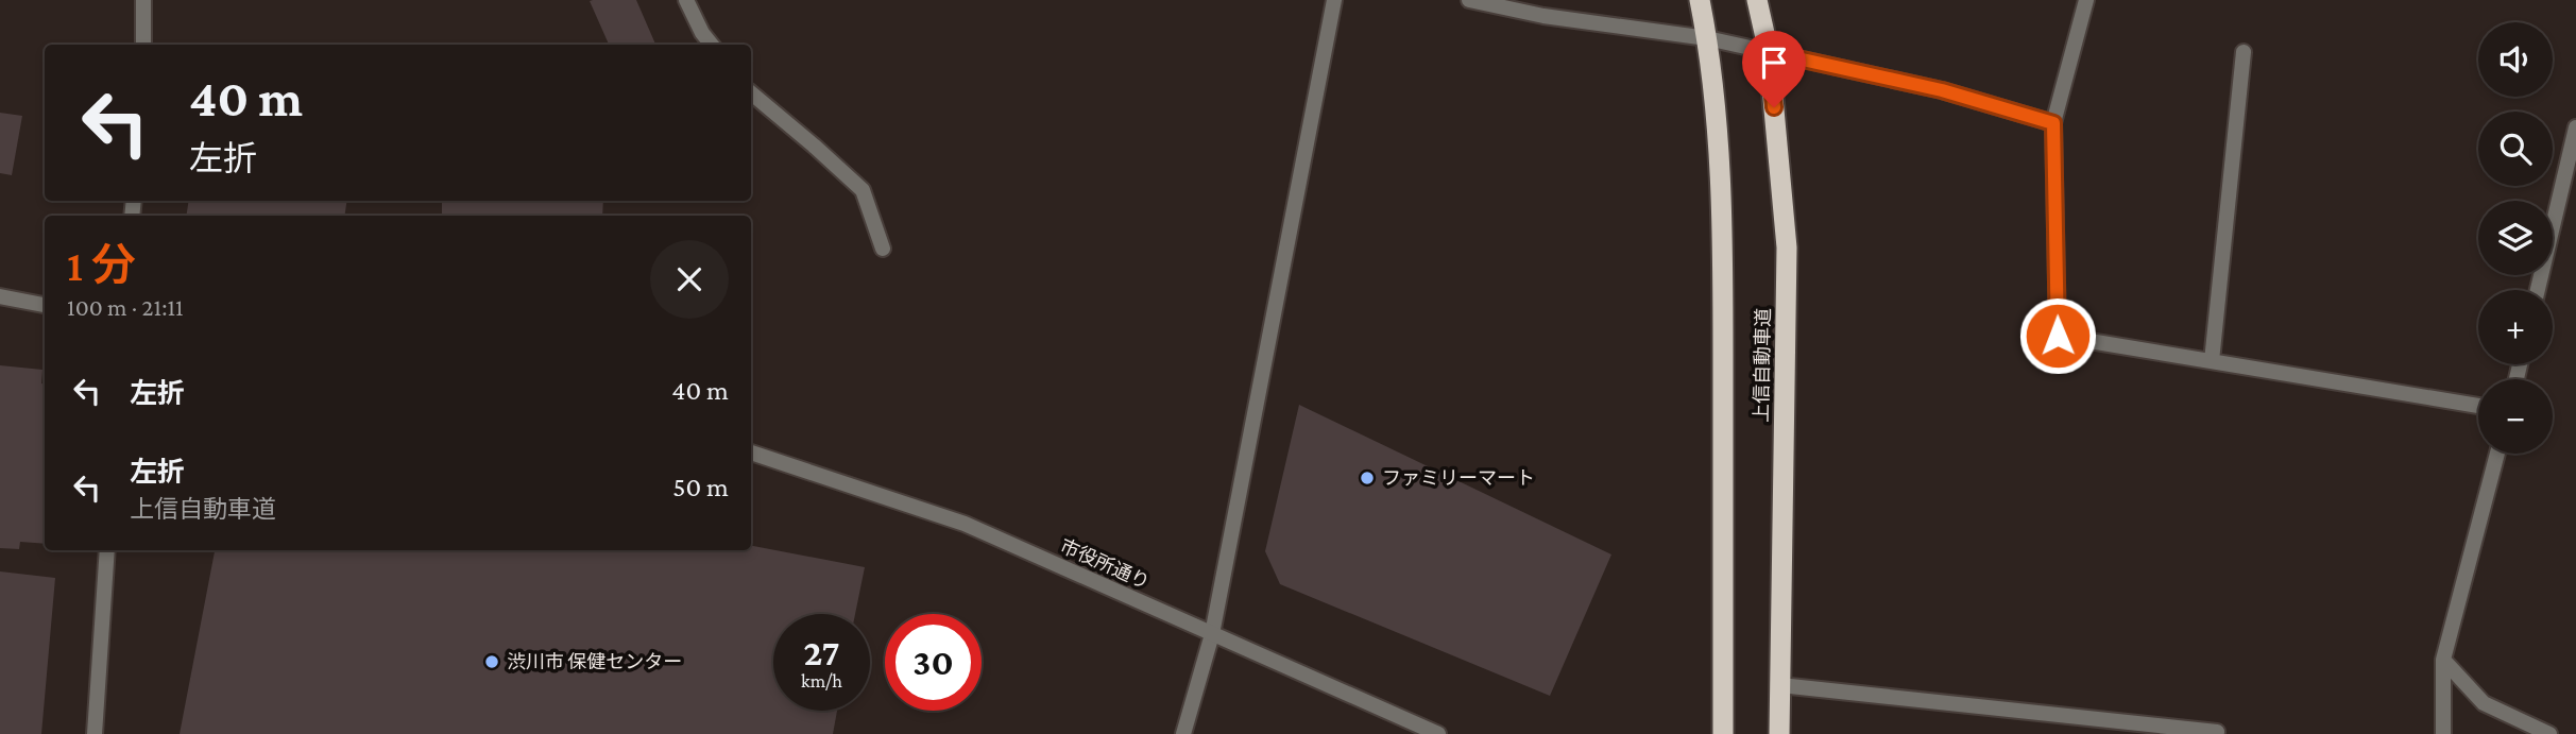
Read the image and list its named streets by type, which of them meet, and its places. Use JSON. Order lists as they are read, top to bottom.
{
  "streets": {
    "highway": ["上信自動車道"],
    "street": ["市役所通り"]
  },
  "places": ["ファミリーマート", "渋川市 保健センター"],
  "page": {
    "map_buttons": ["+", "−"],
    "turn": ["40 m", "左折"],
    "heading": ["1 分", "100 m · 21:11"],
    "list": [
      {
        "name": "左折",
        "value": "40 m"
      },
      {
        "name": "左折",
        "note": "上信自動車道",
        "value": "50 m"
      }
    ],
    "speed": "27 km/h",
    "limit": "30"
  }
}
